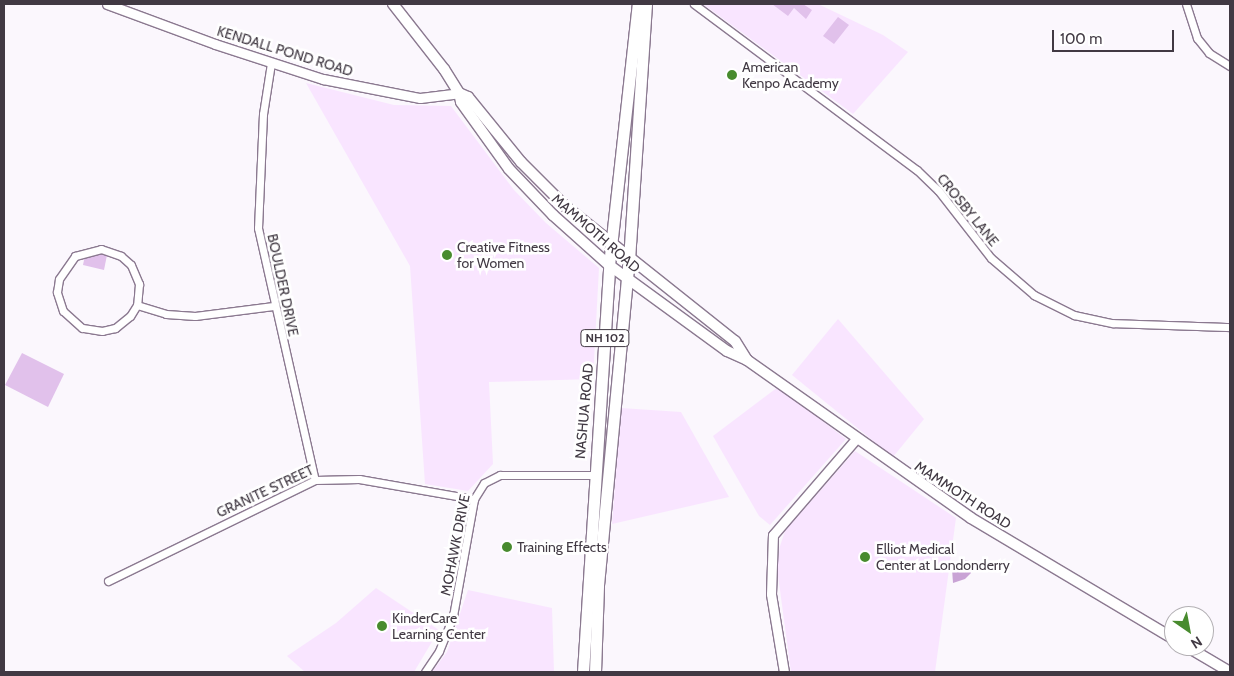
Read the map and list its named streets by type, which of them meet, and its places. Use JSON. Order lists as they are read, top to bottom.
{
  "streets": {
    "main road": ["MAMMOTH ROAD", "NH 102", "NASHUA ROAD"],
    "street": [
      "KENDALL POND ROAD",
      "CROSBY LANE",
      "BOULDER DRIVE",
      "GRANITE STREET",
      "MOHAWK DRIVE"
    ]
  },
  "crossings": [
    ["KENDALL POND ROAD", "MAMMOTH ROAD"],
    ["KENDALL POND ROAD", "BOULDER DRIVE"],
    ["MAMMOTH ROAD", "NH 102"],
    ["MAMMOTH ROAD", "NASHUA ROAD"],
    ["BOULDER DRIVE", "GRANITE STREET"],
    ["NH 102", "MOHAWK DRIVE"],
    ["NASHUA ROAD", "MOHAWK DRIVE"],
    ["GRANITE STREET", "MOHAWK DRIVE"]
  ],
  "places": [
    "American Kenpo Academy",
    "Creative Fitness for Women",
    "Training Effects",
    "Elliot Medical Center at Londonderry",
    "KinderCare Learning Center"
  ],
  "scale_bar": "100 m",
  "north": "bottom right"
}
